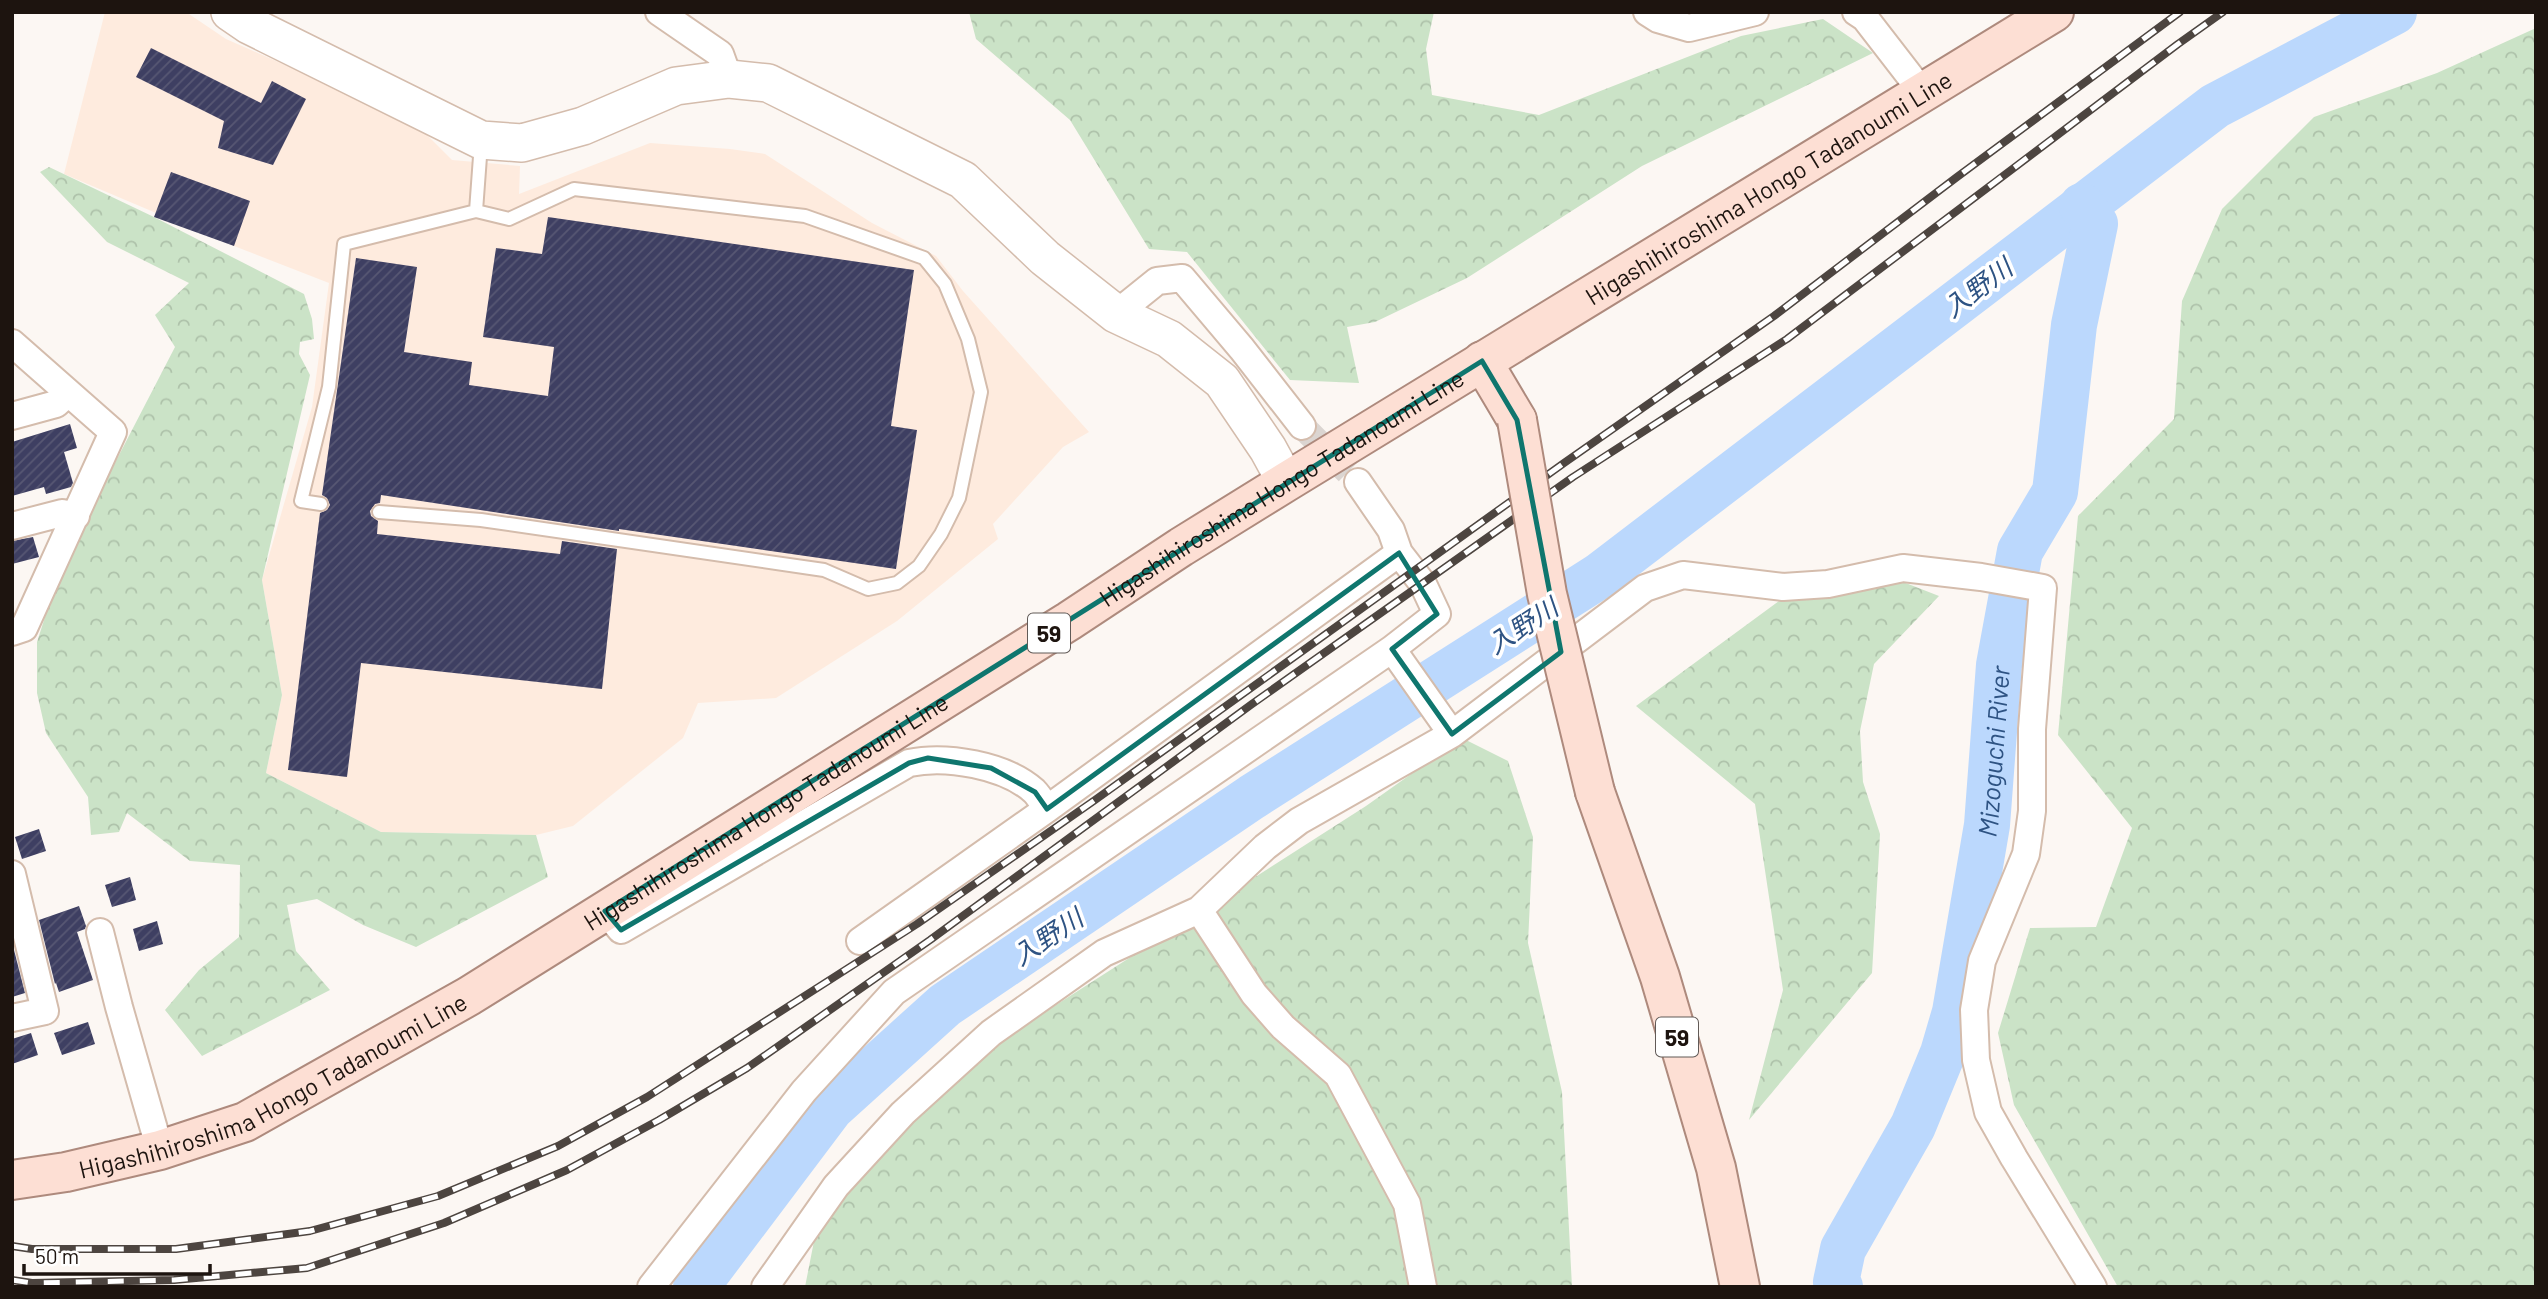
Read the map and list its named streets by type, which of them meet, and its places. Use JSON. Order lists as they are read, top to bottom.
{
  "streets": {
    "main road": ["Higashihiroshima Hongo Tadanoumi Line", "59"]
  },
  "water": ["入野川", "Mizoguchi River"],
  "scale_bar": "50 m"
}
